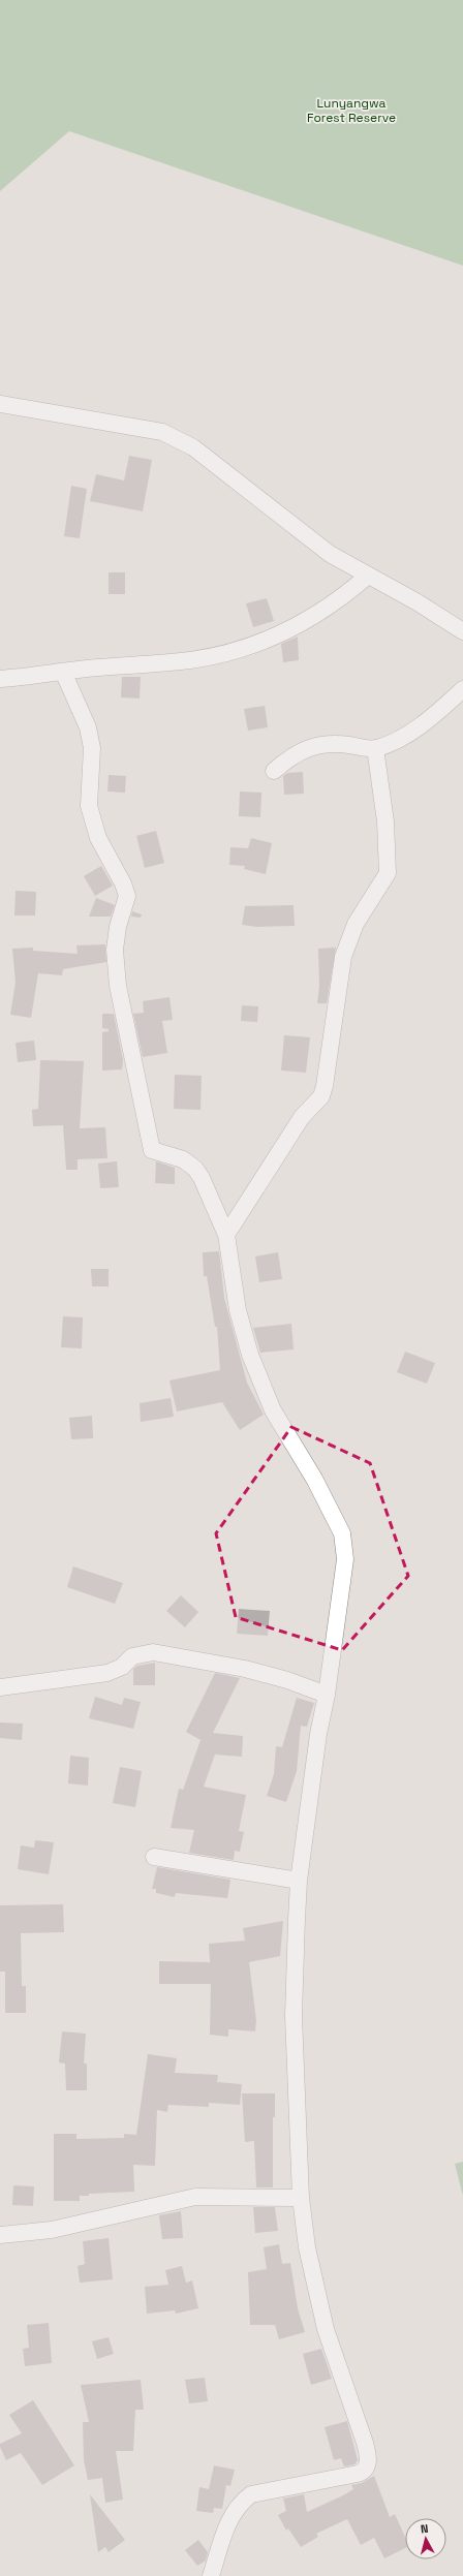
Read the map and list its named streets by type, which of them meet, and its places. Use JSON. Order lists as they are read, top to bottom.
{
  "parks": ["Lunyangwa Forest Reserve"],
  "north": "top"
}
